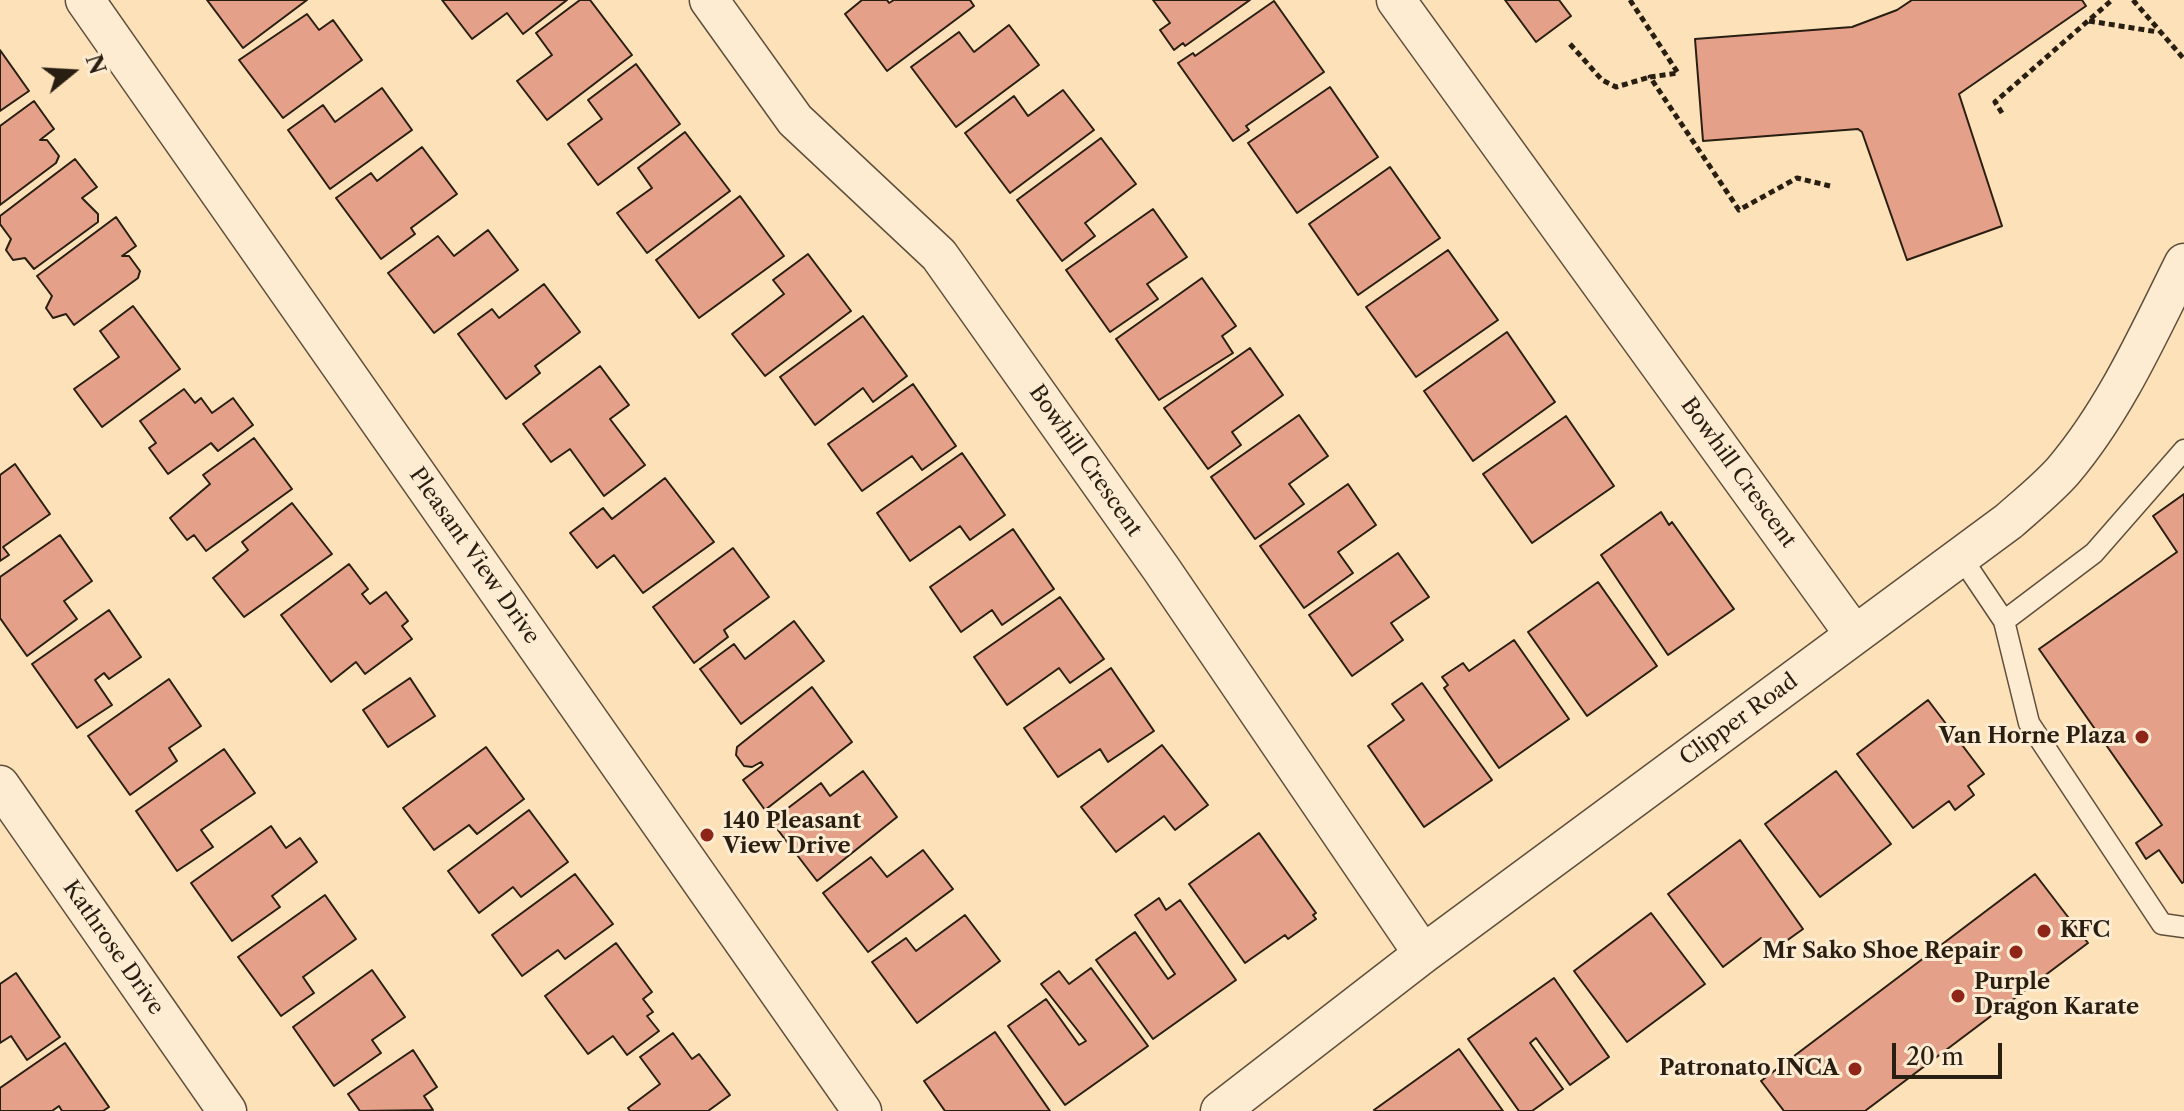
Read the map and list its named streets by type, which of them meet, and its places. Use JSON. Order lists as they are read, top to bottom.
{
  "streets": {
    "street": [
      "Bowhill Crescent",
      "Pleasant View Drive",
      "Clipper Road",
      "Kathrose Drive"
    ]
  },
  "crossings": [
    ["Bowhill Crescent", "Clipper Road"]
  ],
  "places": [
    "Van Horne Plaza",
    "140 Pleasant View Drive",
    "KFC",
    "Mr Sako Shoe Repair",
    "Purple Dragon Karate",
    "Patronato INCA"
  ],
  "scale_bar": "20 m",
  "north": "right"
}
